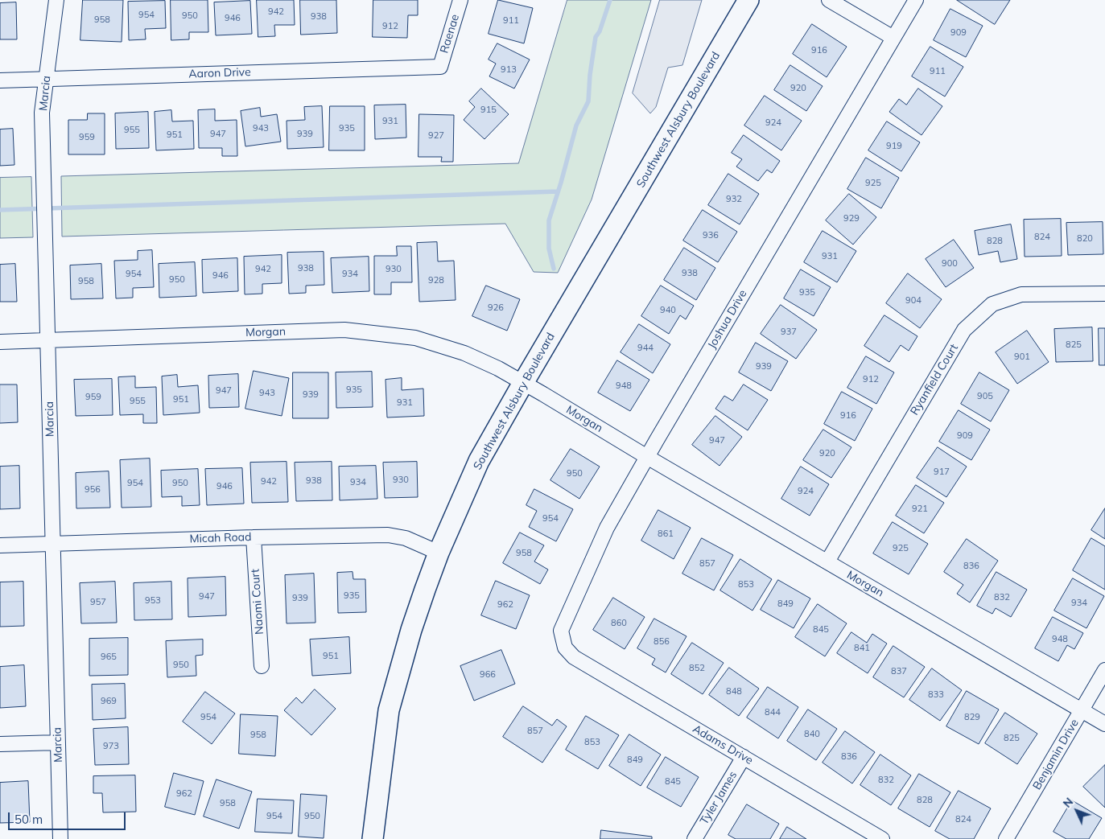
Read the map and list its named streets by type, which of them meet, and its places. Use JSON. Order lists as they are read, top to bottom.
{
  "streets": {
    "main road": ["Southwest Alsbury Boulevard"],
    "street": [
      "Raenae",
      "Aaron Drive",
      "Marcia",
      "Joshua Drive",
      "Morgan",
      "Ryanfield Court",
      "Micah Road",
      "Naomi Court",
      "Adams Drive",
      "Benjamin Drive",
      "Tyler James"
    ]
  },
  "crossings": [
    ["Raenae", "Aaron Drive"],
    ["Aaron Drive", "Marcia"],
    ["Marcia", "Morgan"],
    ["Marcia", "Micah Road"],
    ["Southwest Alsbury Boulevard", "Morgan"],
    ["Southwest Alsbury Boulevard", "Micah Road"],
    ["Joshua Drive", "Morgan"],
    ["Joshua Drive", "Adams Drive"],
    ["Morgan", "Ryanfield Court"],
    ["Morgan", "Benjamin Drive"],
    ["Micah Road", "Naomi Court"],
    ["Adams Drive", "Tyler James"]
  ],
  "house_numbers": [
    "942",
    "954",
    "950",
    "938",
    "946",
    "958",
    "911",
    "912",
    "909",
    "916",
    "913",
    "911",
    "920",
    "915",
    "931",
    "924",
    "943",
    "935",
    "955",
    "947",
    "939",
    "951",
    "927",
    "959",
    "919",
    "925",
    "932",
    "929",
    "936",
    "824",
    "820",
    "828",
    "931",
    "900",
    "938",
    "942",
    "930",
    "938",
    "954",
    "934",
    "946",
    "950",
    "928",
    "958",
    "935",
    "904",
    "926",
    "940",
    "937",
    "825",
    "944",
    "901",
    "939",
    "912",
    "948",
    "935",
    "947",
    "943",
    "939",
    "905",
    "959",
    "951",
    "955",
    "931",
    "916",
    "909",
    "947",
    "920",
    "917",
    "950",
    "930",
    "938",
    "942",
    "934",
    "954",
    "950",
    "946",
    "956",
    "924",
    "921",
    "954",
    "861",
    "925",
    "958",
    "857",
    "836",
    "853",
    "935",
    "947",
    "832",
    "939",
    "953",
    "957",
    "934",
    "849",
    "962",
    "860",
    "845",
    "948",
    "856",
    "841",
    "951",
    "965",
    "950",
    "852",
    "837",
    "966",
    "848",
    "833",
    "969",
    "844",
    "954",
    "829",
    "857",
    "840",
    "958",
    "825",
    "853",
    "973",
    "836",
    "849",
    "832",
    "845",
    "962",
    "828",
    "958",
    "954",
    "950",
    "824"
  ],
  "scale_bar": "50 m",
  "north": "top left"
}
